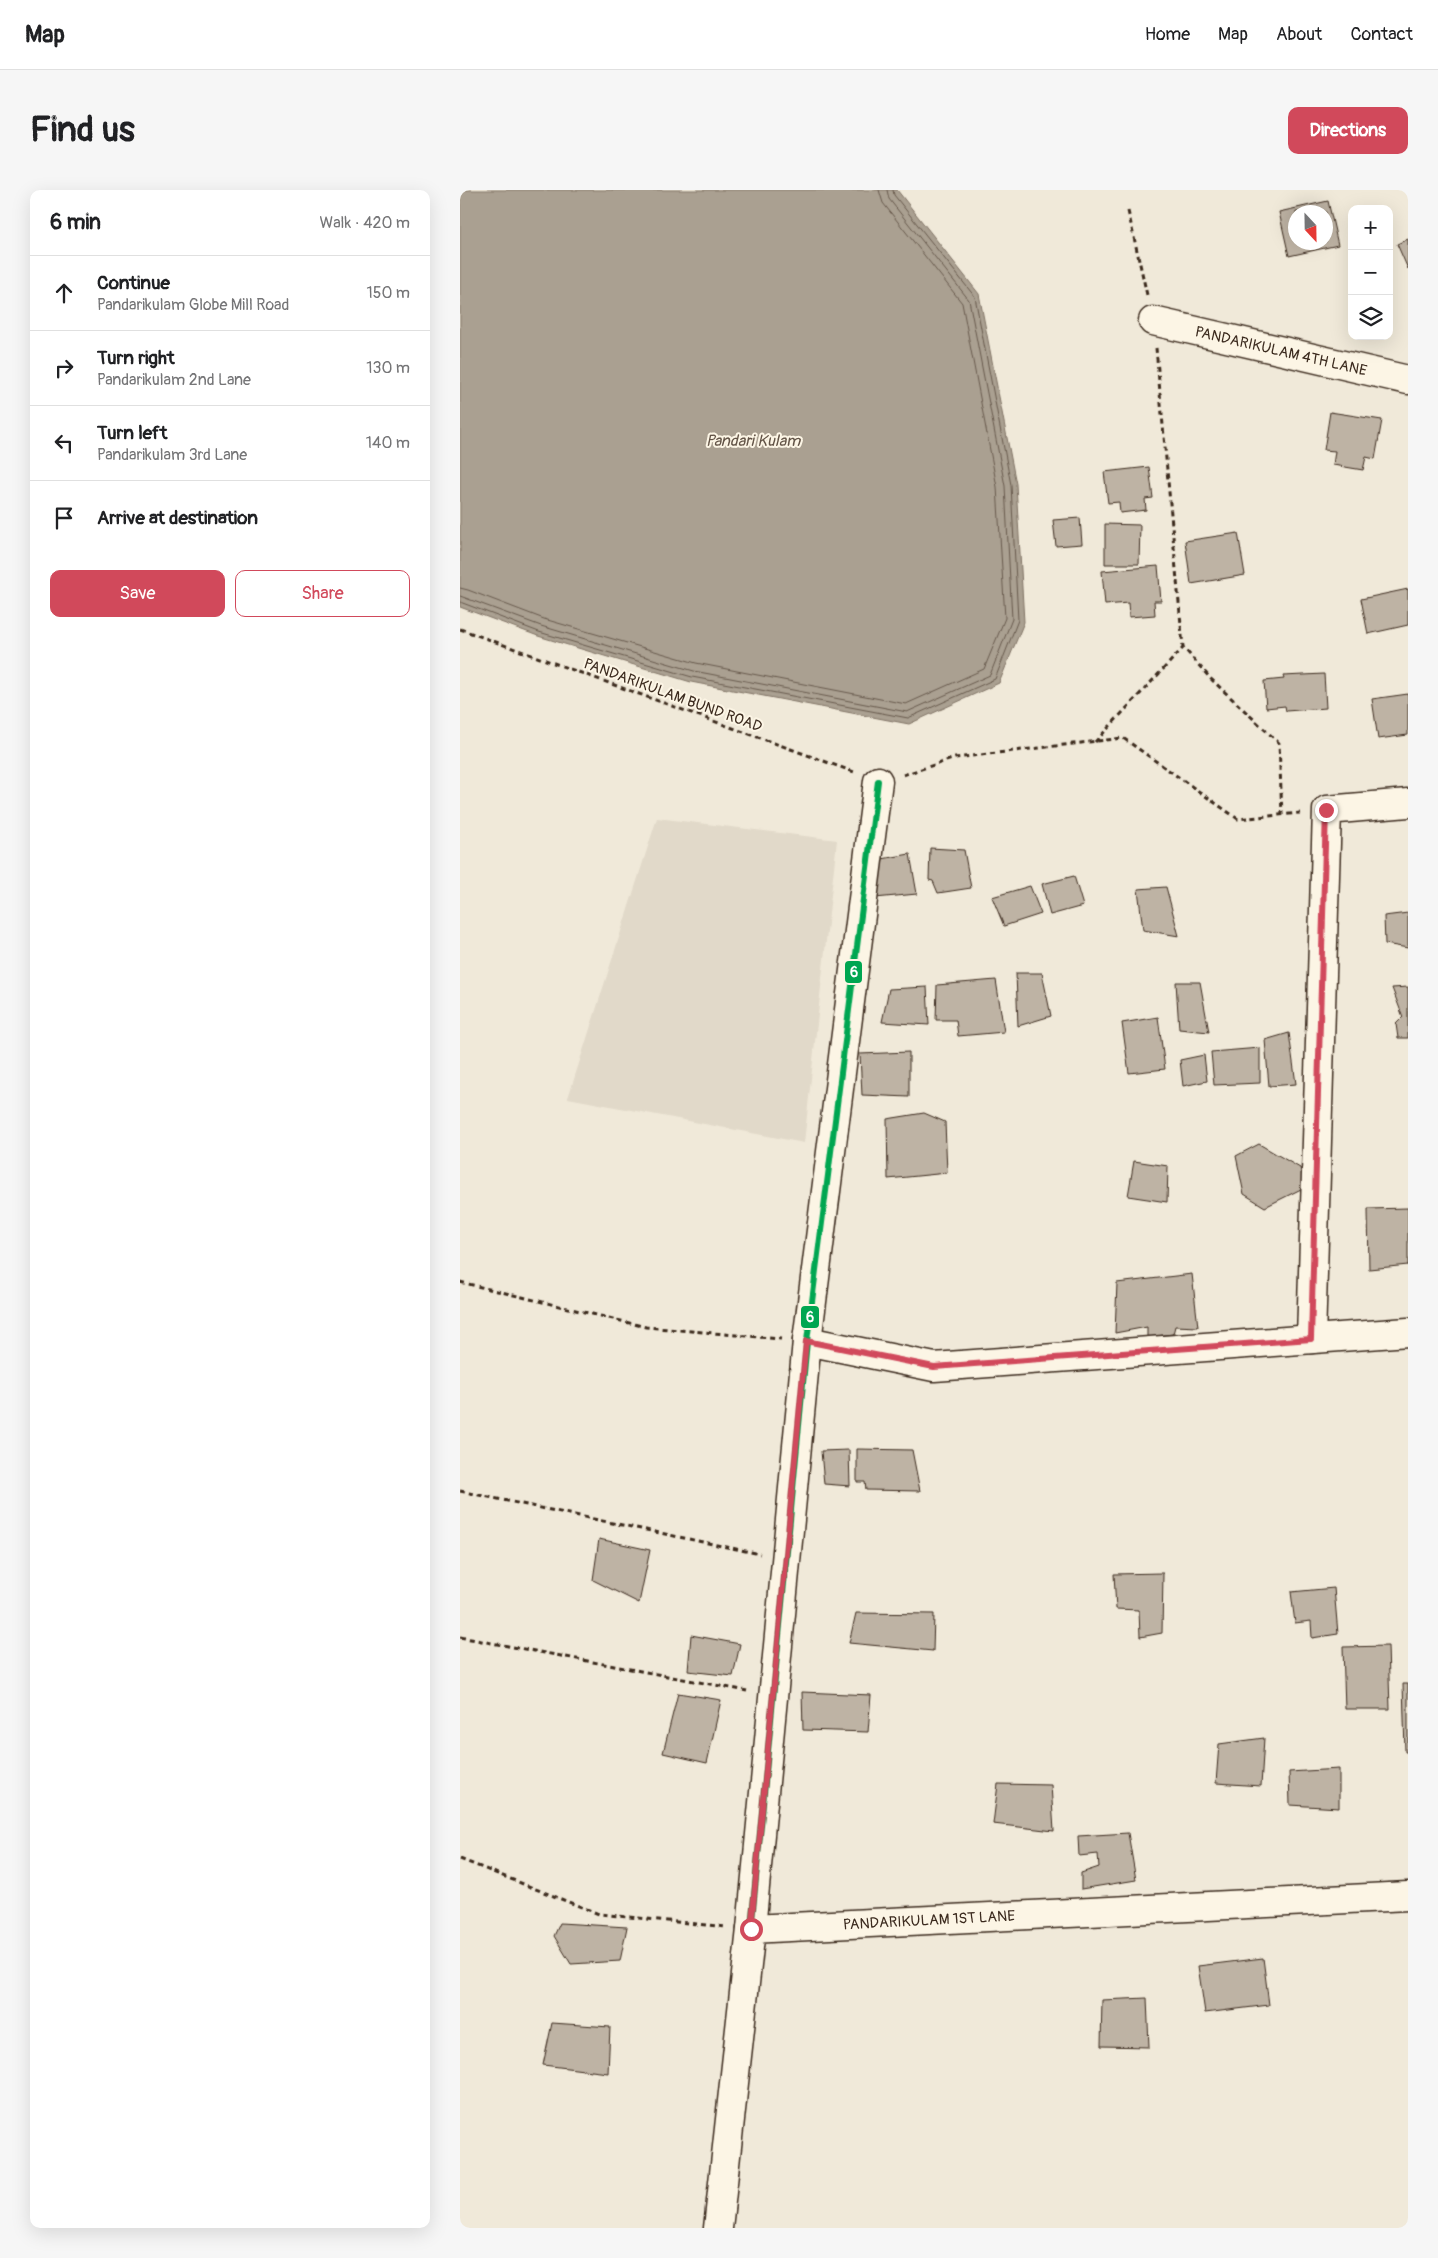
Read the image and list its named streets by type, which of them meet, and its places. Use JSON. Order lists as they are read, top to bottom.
{
  "streets": {
    "street": ["PANDARIKULAM 4TH LANE", "PANDARIKULAM 1ST LANE"],
    "path": ["PANDARIKULAM BUND ROAD"]
  },
  "water": ["Pandari Kulam"],
  "lines": ["transit line 6"],
  "north": "bottom",
  "page": {
    "header": "Map",
    "nav": [
      "Home",
      "Map",
      "About",
      "Contact"
    ],
    "buttons": [
      "Directions",
      ["Save", "Share"]
    ],
    "title": "Find us",
    "heading": ["6 min", "Walk · 420 m"],
    "map_buttons": ["+", "−"],
    "list": [
      ["Continue", "Pandarikulam Globe Mill Road", "150 m"],
      ["Turn right", "Pandarikulam 2nd Lane", "130 m"],
      ["Turn left", "Pandarikulam 3rd Lane", "140 m"],
      "Arrive at destination"
    ]
  }
}
